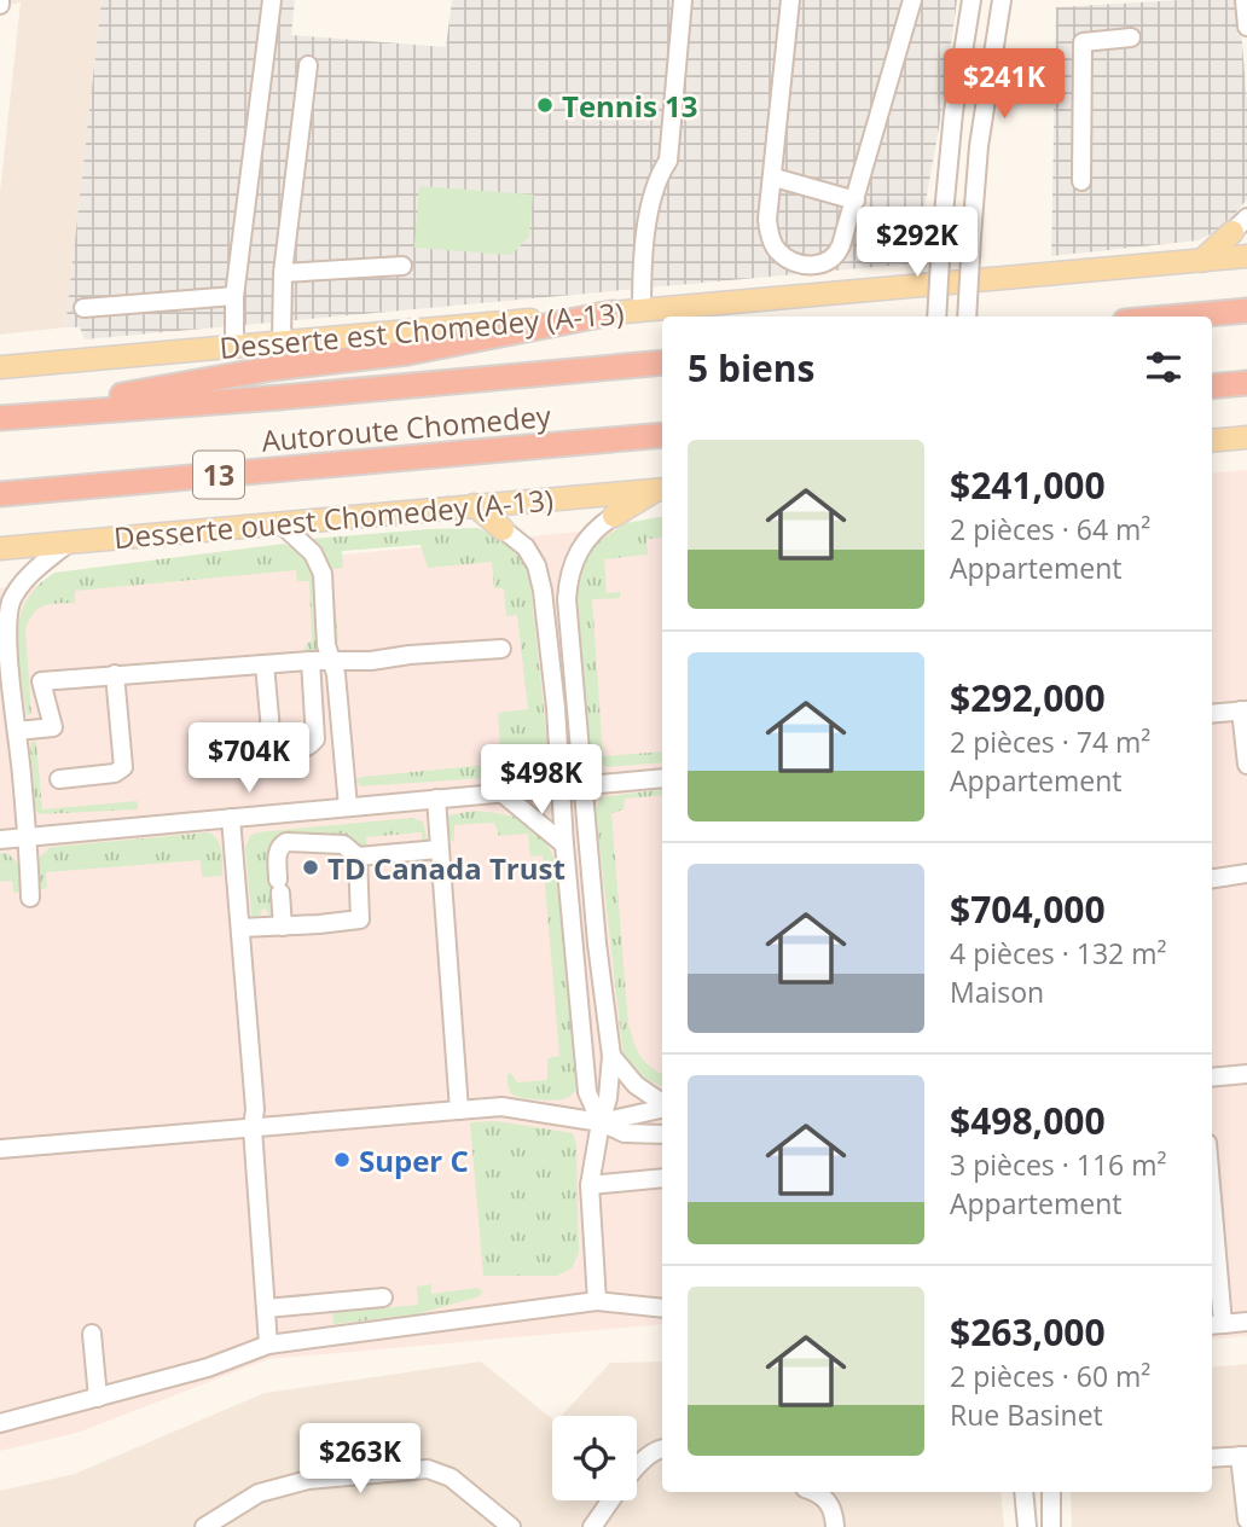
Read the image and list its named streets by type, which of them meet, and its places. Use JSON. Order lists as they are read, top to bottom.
{
  "streets": {
    "highway": ["Autoroute Chomedey", "13"],
    "main road": ["Desserte est Chomedey (A-13)", "Desserte ouest Chomedey (A-13)"]
  },
  "places": ["Tennis 13", "TD Canada Trust", "Super C"],
  "page": {
    "price": [
      "$241K",
      "$292K",
      "$704K",
      "$498K",
      "$263K"
    ],
    "heading": "5 biens",
    "list": [
      {
        "name": "$241,000",
        "note": "2 pièces · 64 m² · Appartement"
      },
      {
        "name": "$292,000",
        "note": "2 pièces · 74 m² · Appartement"
      },
      {
        "name": "$704,000",
        "note": "4 pièces · 132 m² · Maison"
      },
      {
        "name": "$498,000",
        "note": "3 pièces · 116 m² · Appartement"
      },
      {
        "name": "$263,000",
        "note": "2 pièces · 60 m² · Rue Basinet"
      }
    ]
  }
}
